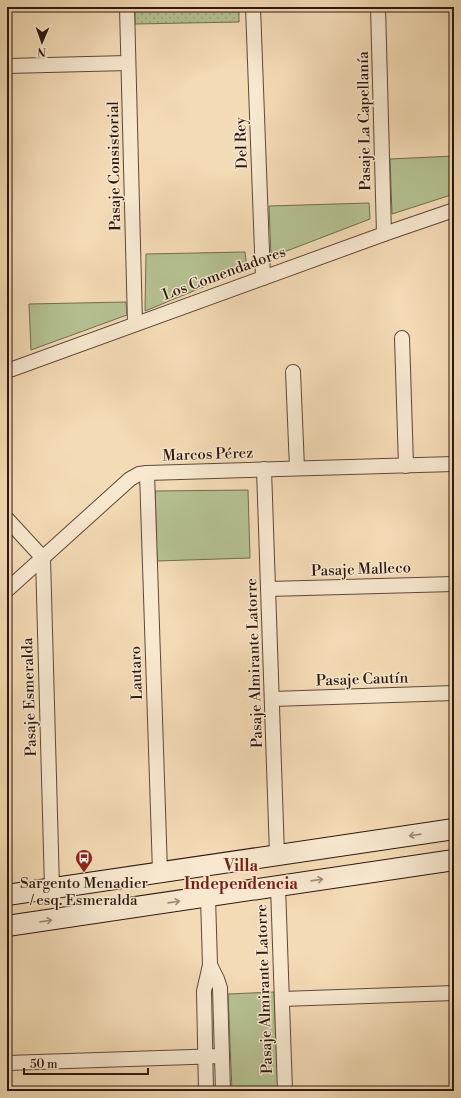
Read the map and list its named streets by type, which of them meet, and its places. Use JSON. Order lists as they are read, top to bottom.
{
  "streets": {
    "street": [
      "Pasaje La Capellanía",
      "Del Rey",
      "Pasaje Consistorial",
      "Los Comendadores",
      "Marcos Pérez",
      "Pasaje Malleco",
      "Pasaje Almirante Latorre",
      "Lautaro",
      "Pasaje Cautín",
      "Pasaje Esmeralda"
    ]
  },
  "crossings": [
    ["Pasaje La Capellanía", "Los Comendadores"],
    ["Del Rey", "Los Comendadores"],
    ["Pasaje Consistorial", "Los Comendadores"],
    ["Marcos Pérez", "Pasaje Almirante Latorre"],
    ["Marcos Pérez", "Lautaro"],
    ["Marcos Pérez", "Pasaje Esmeralda"],
    ["Pasaje Malleco", "Pasaje Almirante Latorre"],
    ["Pasaje Almirante Latorre", "Pasaje Cautín"]
  ],
  "districts": ["Villa Independencia"],
  "places": {
    "bus stop": ["Sargento Menadier / esq. Esmeralda"]
  },
  "scale_bar": "50 m",
  "north": "bottom"
}
